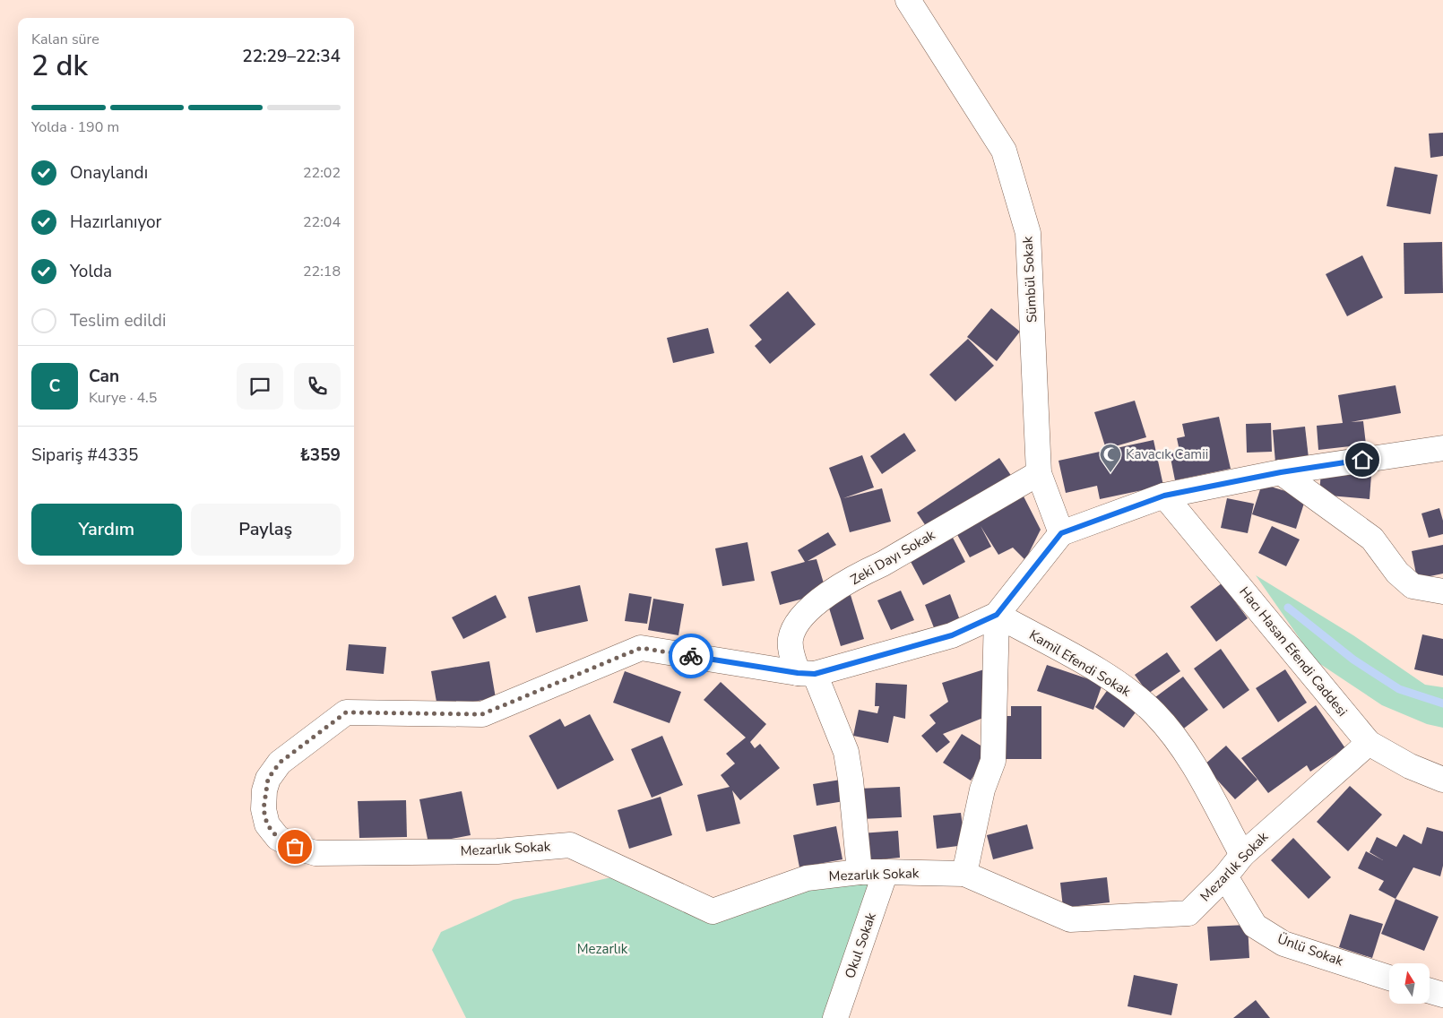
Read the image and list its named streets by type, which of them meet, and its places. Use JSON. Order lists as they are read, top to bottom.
{
  "streets": {
    "street": [
      "Sümbül Sokak",
      "Zeki Dayı Sokak",
      "Hacı Hasan Efendi Caddesi",
      "Kamil Efendi Sokak",
      "Mezarlık Sokak",
      "Okul Sokak",
      "Ünlü Sokak"
    ]
  },
  "crossings": [
    ["Sümbül Sokak", "Zeki Dayı Sokak"],
    ["Zeki Dayı Sokak", "Mezarlık Sokak"],
    ["Hacı Hasan Efendi Caddesi", "Mezarlık Sokak"],
    ["Kamil Efendi Sokak", "Mezarlık Sokak"],
    ["Mezarlık Sokak", "Okul Sokak"],
    ["Mezarlık Sokak", "Ünlü Sokak"]
  ],
  "parks": ["Mezarlık"],
  "places": {
    "mosque": ["Kavacık Camii"]
  },
  "north": "top",
  "page": {
    "heading": ["2 dk", "Kalan süre", "22:29–22:34"],
    "panel": [
      "Can",
      "Kurye · 4.5",
      "Sipariş #4335",
      "₺359"
    ],
    "bar": "Yolda · 190 m",
    "list": [
      ["Onaylandı", "22:02"],
      ["Hazırlanıyor", "22:04"],
      ["Yolda", "22:18"],
      "Teslim edildi"
    ],
    "round": "C",
    "buttons": ["Yardım", "Paylaş"]
  }
}
